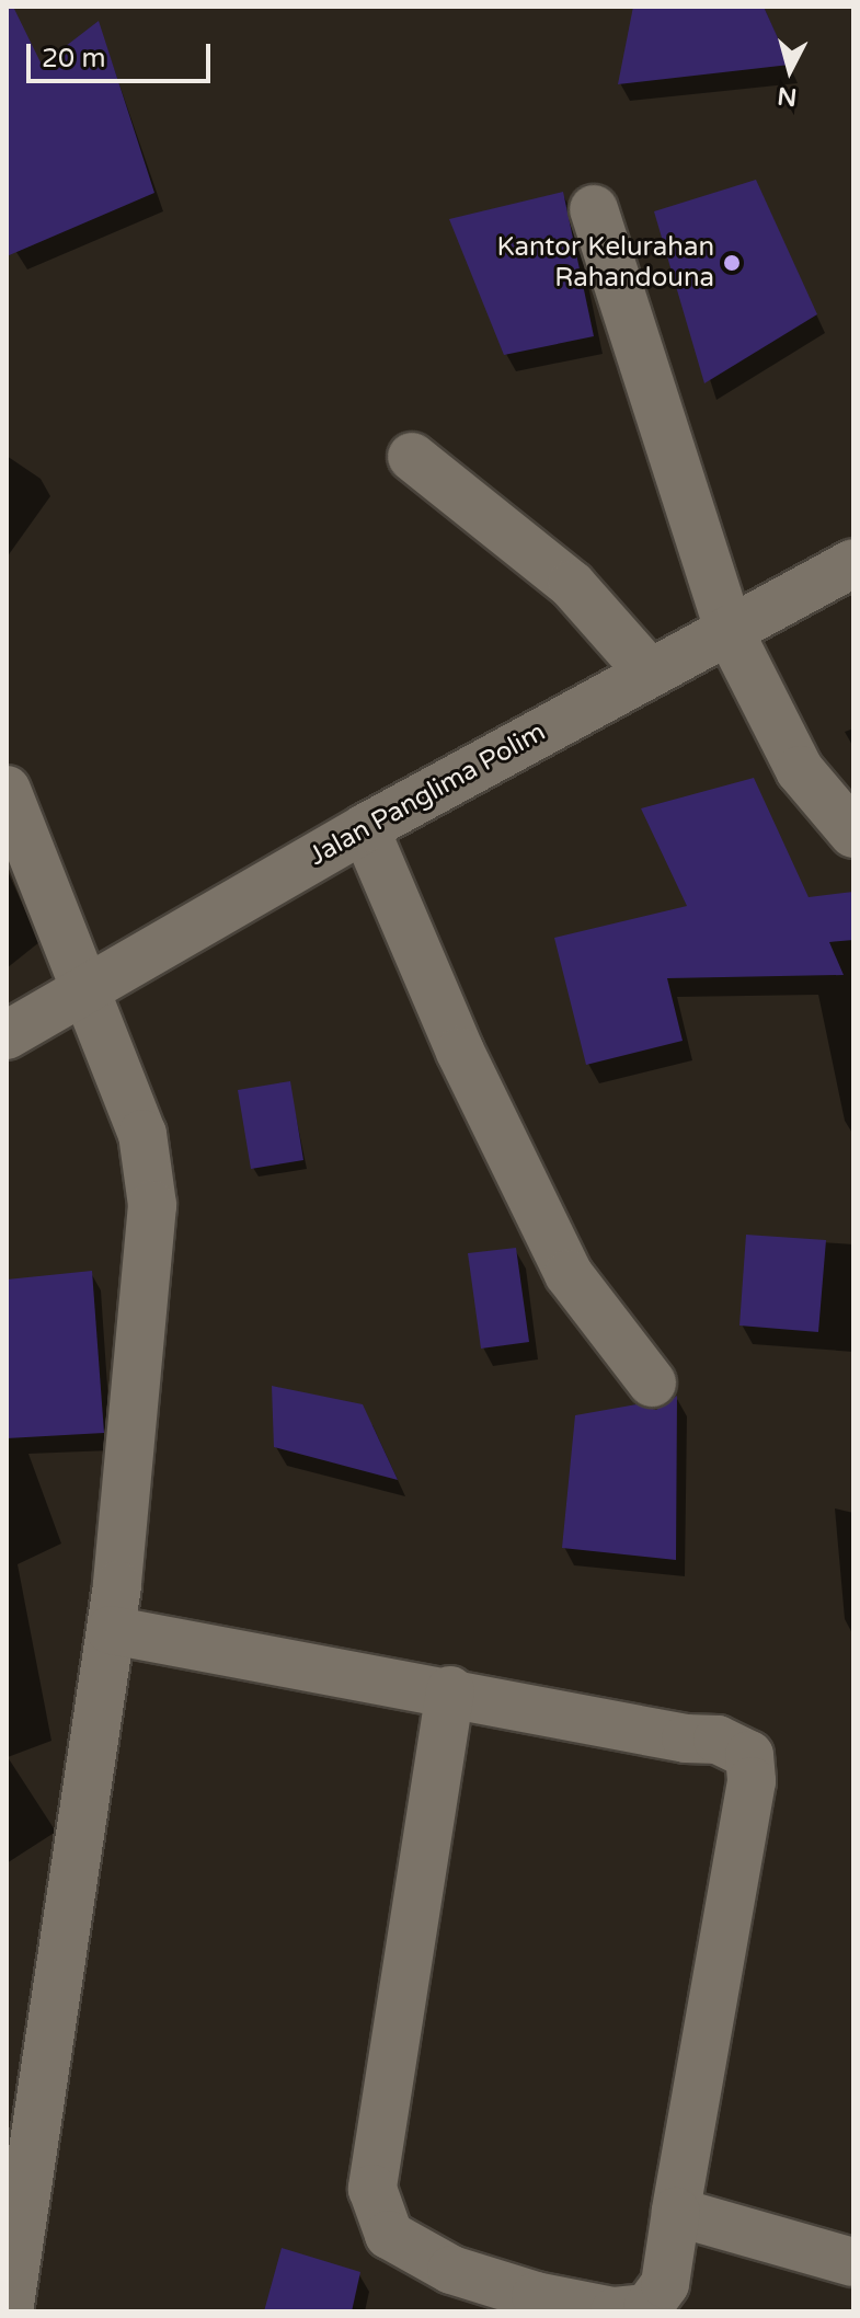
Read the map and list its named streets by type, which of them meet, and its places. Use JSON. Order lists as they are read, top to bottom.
{
  "streets": {
    "street": ["Jalan Panglima Polim"]
  },
  "places": ["Kantor Kelurahan Rahandouna"],
  "scale_bar": "20 m",
  "north": "bottom"
}
